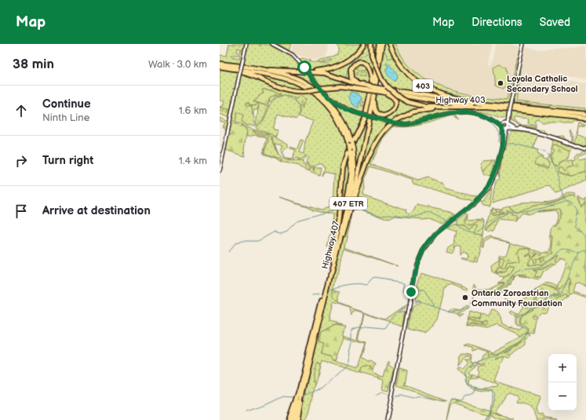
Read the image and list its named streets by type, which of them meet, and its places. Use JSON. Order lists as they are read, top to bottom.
{
  "streets": {
    "highway": [
      "403",
      "Highway 403",
      "407 ETR",
      "Highway 407"
    ]
  },
  "places": ["Loyola Catholic Secondary School", "Ontario Zoroastrian Community Foundation"],
  "page": {
    "header": "Map",
    "nav": ["Map", "Directions", "Saved"],
    "heading": ["38 min", "Walk · 3.0 km"],
    "list": [
      ["Continue", "Ninth Line", "1.6 km"],
      ["Turn right", "1.4 km"],
      "Arrive at destination"
    ],
    "map_buttons": ["+", "−"]
  }
}
